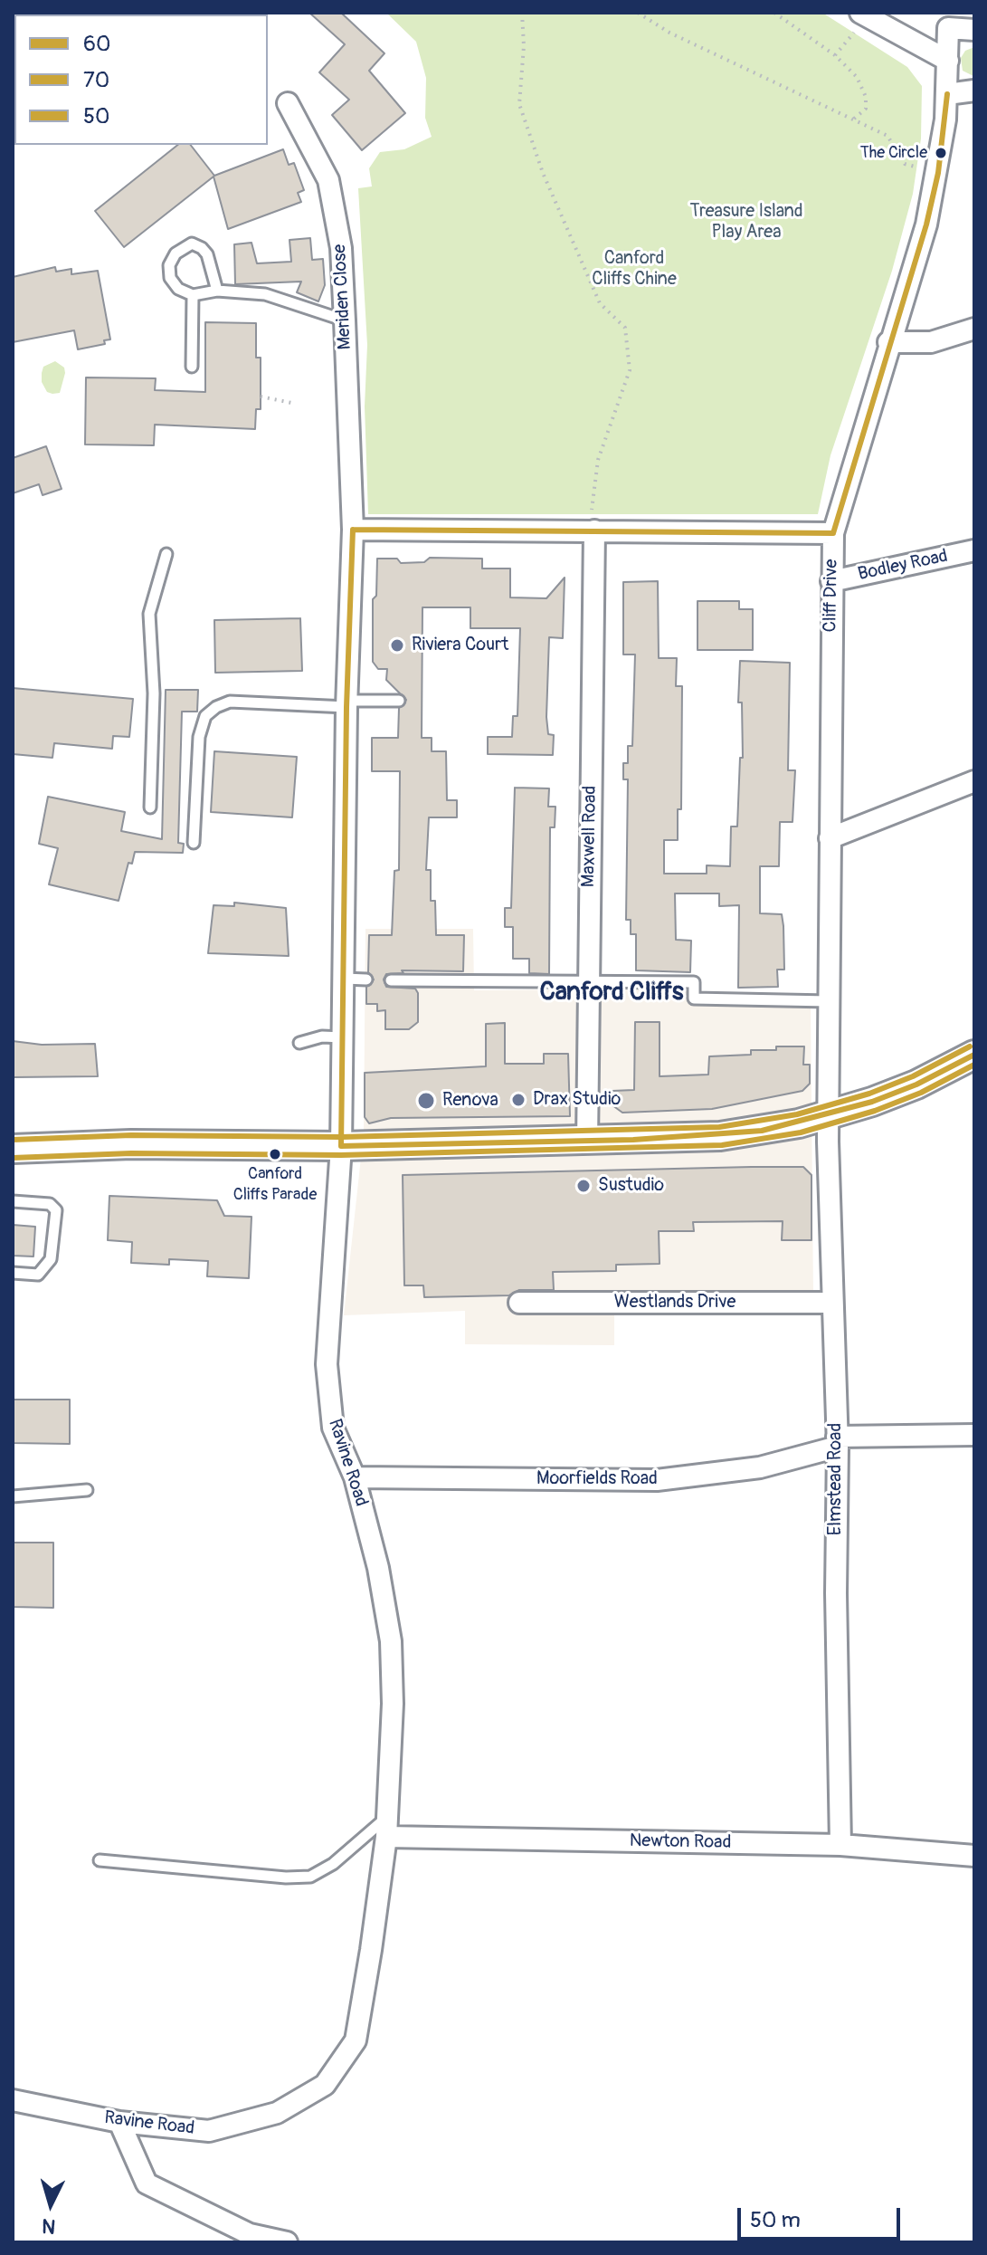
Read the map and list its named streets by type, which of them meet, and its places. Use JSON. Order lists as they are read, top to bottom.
{
  "streets": {
    "street": [
      "Meriden Close",
      "Bodley Road",
      "Cliff Drive",
      "Maxwell Road",
      "Westlands Drive",
      "Ravine Road",
      "Moorfields Road",
      "Elmstead Road",
      "Newton Road"
    ]
  },
  "crossings": [
    ["Meriden Close", "Ravine Road"],
    ["Bodley Road", "Cliff Drive"],
    ["Cliff Drive", "Elmstead Road"],
    ["Westlands Drive", "Elmstead Road"],
    ["Ravine Road", "Moorfields Road"],
    ["Ravine Road", "Newton Road"],
    ["Moorfields Road", "Elmstead Road"],
    ["Elmstead Road", "Newton Road"]
  ],
  "districts": ["Canford Cliffs"],
  "parks": ["Treasure Island Play Area", "Canford Cliffs Chine"],
  "places": [
    "The Circle",
    "Riviera Court",
    "Drax Studio",
    "Renova",
    "Canford Cliffs Parade",
    "Sustudio"
  ],
  "lines": ["transit line 60", "transit line 50", "transit line 70"],
  "legend": ["60", "70", "50"],
  "scale_bar": "50 m",
  "north": "bottom"
}
